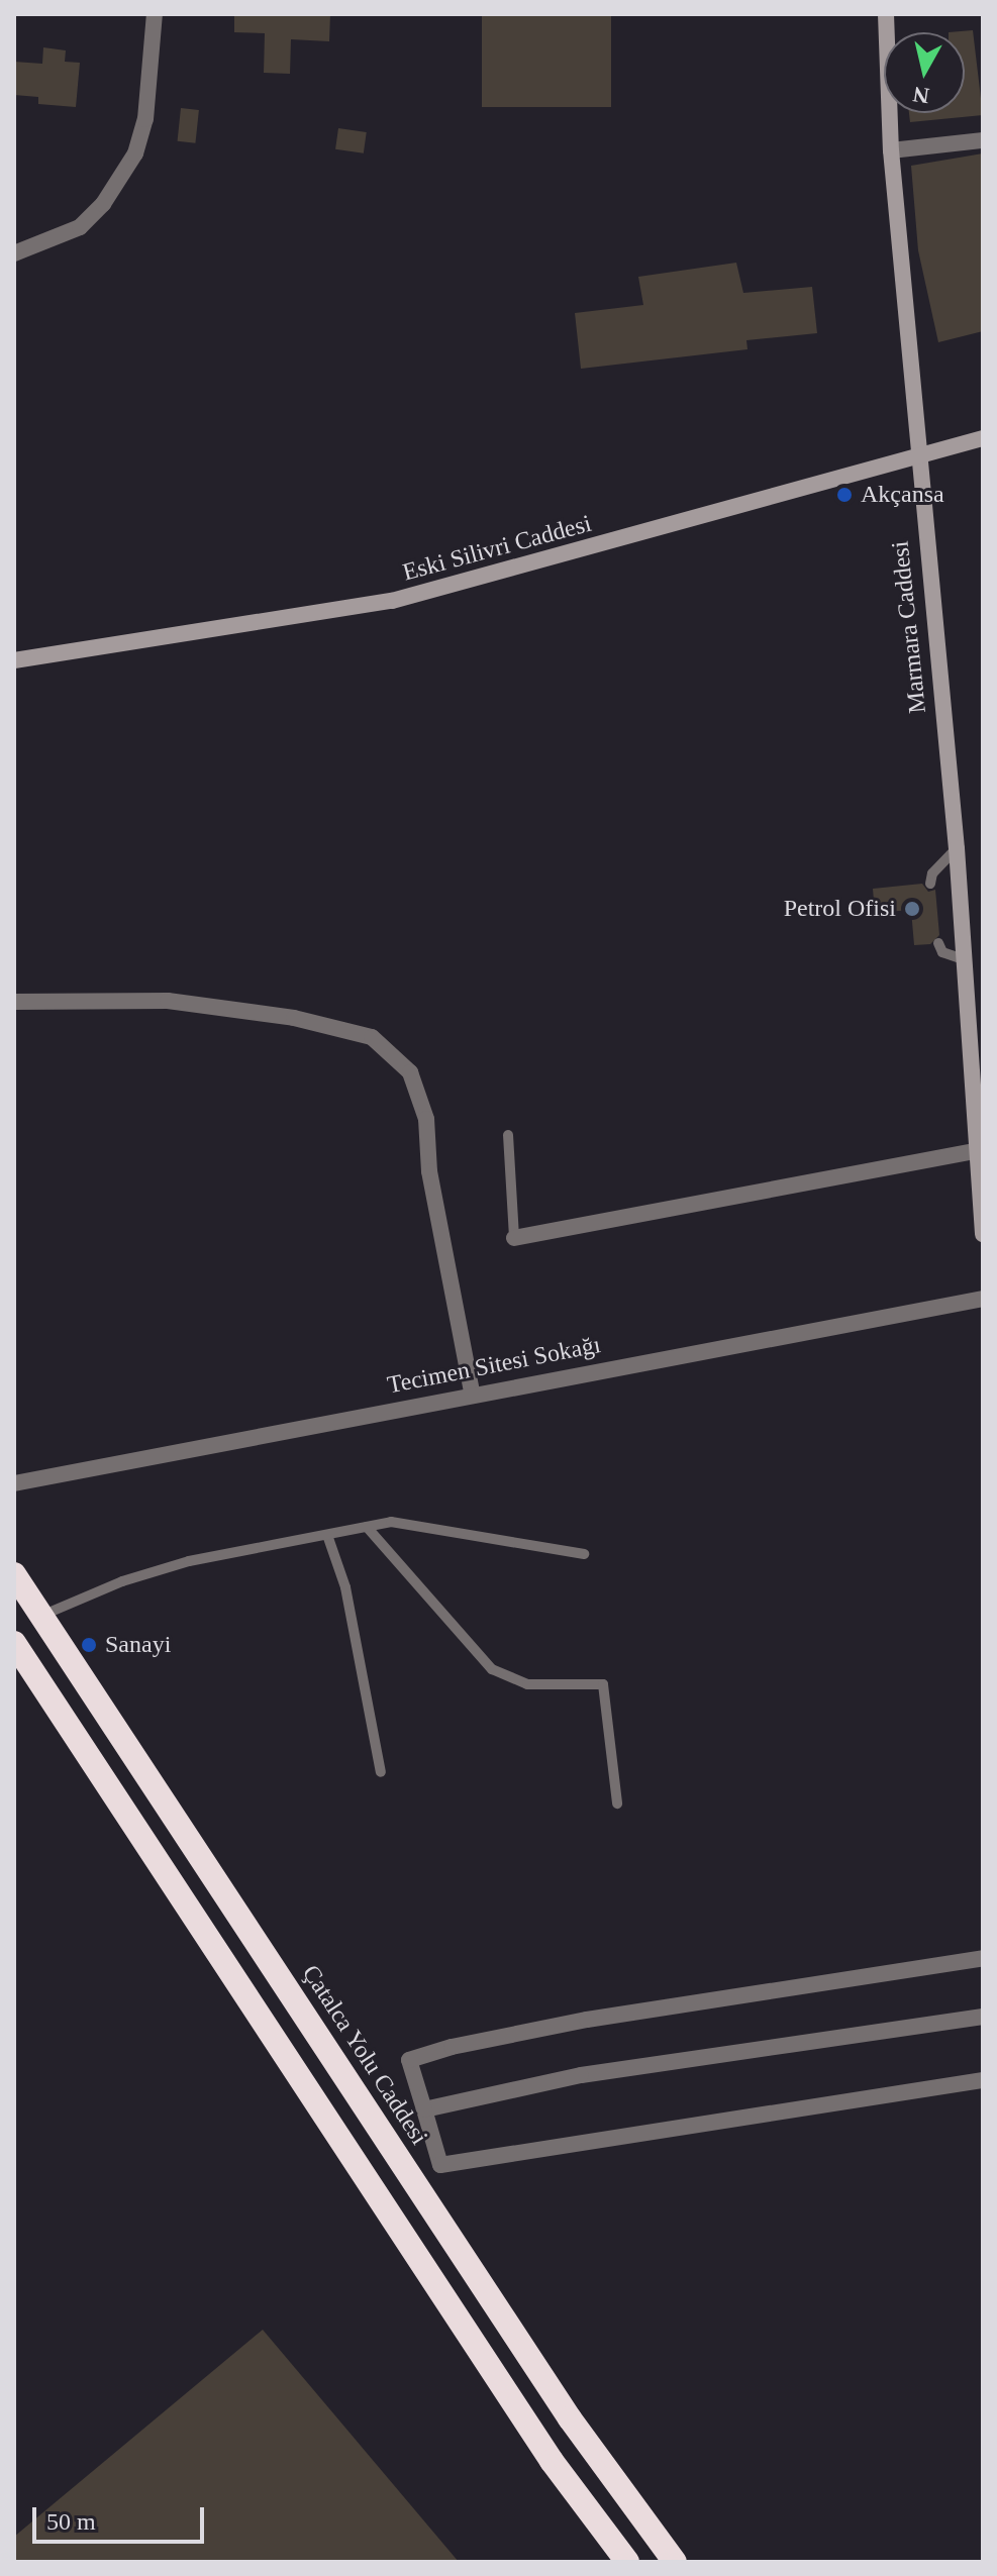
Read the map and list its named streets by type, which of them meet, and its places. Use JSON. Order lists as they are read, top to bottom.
{
  "streets": {
    "highway": ["Çatalca Yolu Caddesi"],
    "main road": ["Eski Silivri Caddesi", "Marmara Caddesi"],
    "street": ["Tecimen Sitesi Sokağı"]
  },
  "crossings": [
    ["Eski Silivri Caddesi", "Marmara Caddesi"]
  ],
  "places": ["Akçansa", "Petrol Ofisi", "Sanayi"],
  "scale_bar": "50 m",
  "north": "bottom"
}
